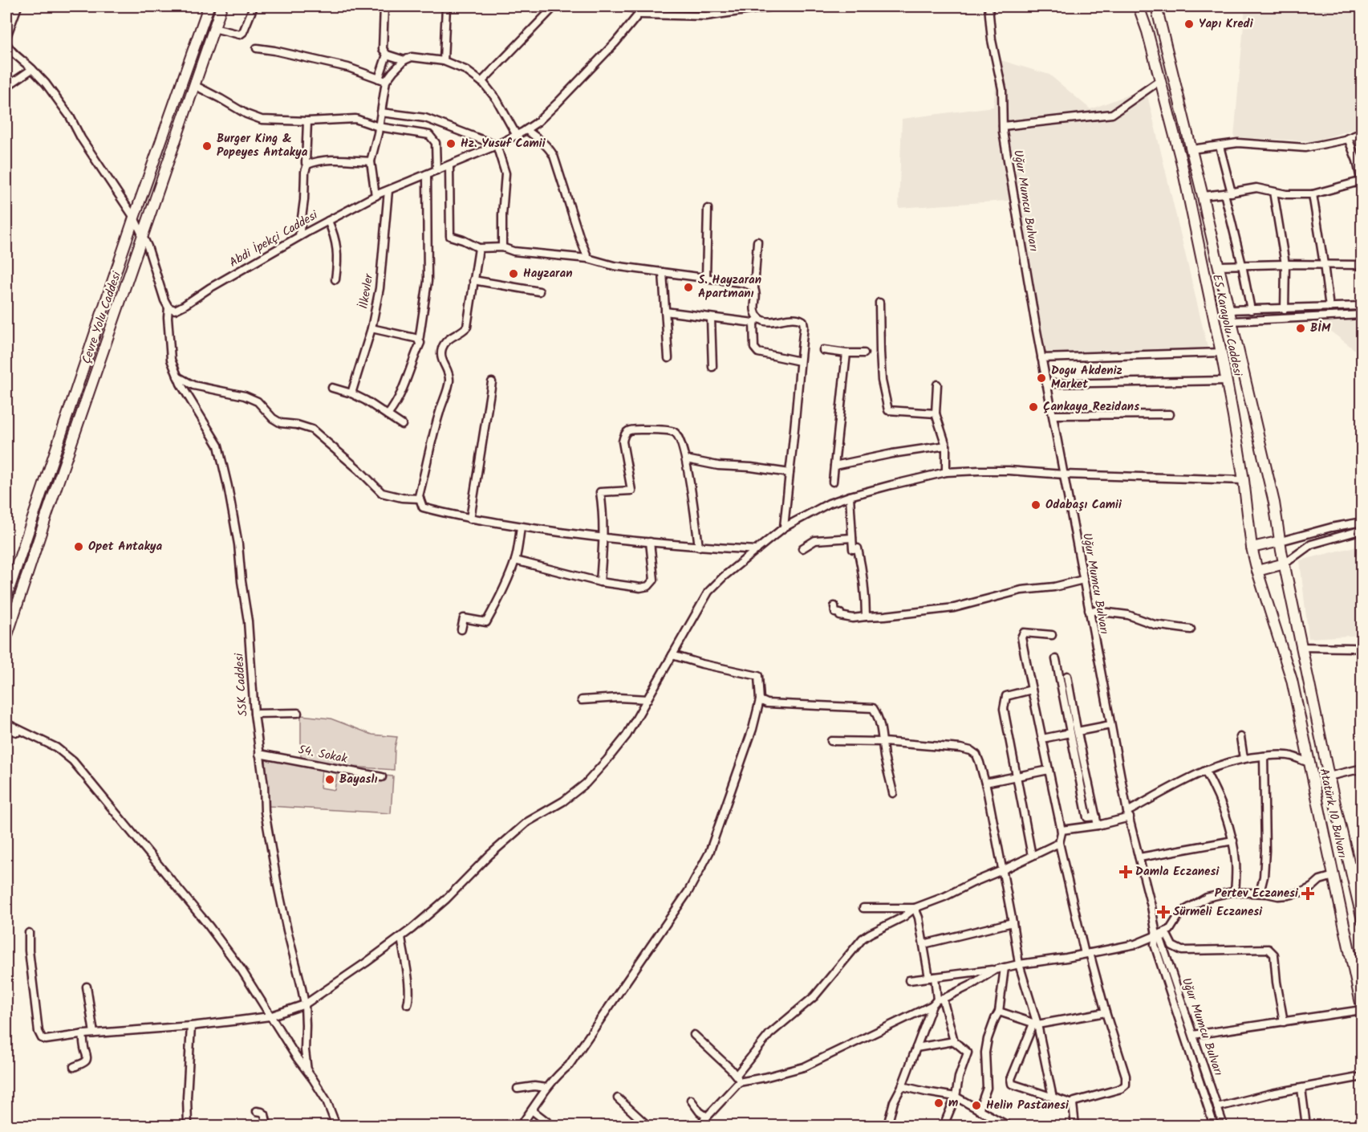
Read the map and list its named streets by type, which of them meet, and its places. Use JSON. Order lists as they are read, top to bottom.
{
  "streets": {
    "highway": ["Çevre Yolu Caddesi", "E5 Karayolu Caddesi", "Atatürk 10 Bulvarı"],
    "street": [
      "Uğur Mumcu Bulvarı",
      "Abdi İpekçi Caddesi",
      "İlkevler",
      "SSK Caddesi",
      "54. Sokak"
    ]
  },
  "crossings": [
    ["Abdi İpekçi Caddesi", "İlkevler"],
    ["Abdi İpekçi Caddesi", "SSK Caddesi"],
    ["E5 Karayolu Caddesi", "Atatürk 10 Bulvarı"],
    ["SSK Caddesi", "54. Sokak"]
  ],
  "places": {
    "other": [
      "Yapı Kredi",
      "Hz. Yusuf Camii",
      "Burger King & Popeyes Antakya",
      "Hayzaran",
      "S. Hayzaran Apartmanı",
      "BİM",
      "Dogu Akdeniz Market",
      "Çankaya Rezidans",
      "Odabaşı Camii",
      "Opet Antakya",
      "Bayaslı",
      "m",
      "Helin Pastanesi"
    ],
    "health": ["Damla Eczanesi", "Pertev Eczanesi", "Sürmeli Eczanesi"]
  }
}
